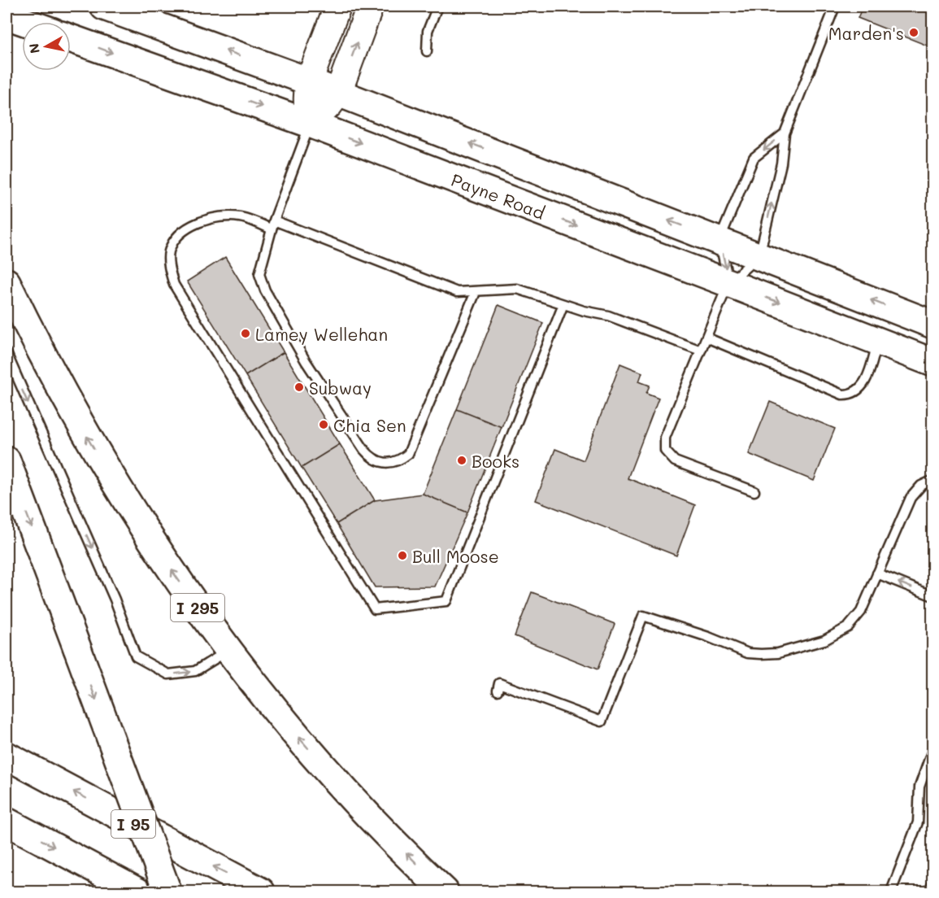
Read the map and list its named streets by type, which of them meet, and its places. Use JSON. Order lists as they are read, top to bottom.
{
  "streets": {
    "main road": ["Payne Road", "I 295", "I 95"]
  },
  "places": [
    "Marden's",
    "Lamey Wellehan",
    "Subway",
    "Chia Sen",
    "Books",
    "Bull Moose"
  ],
  "north": "left"
}
